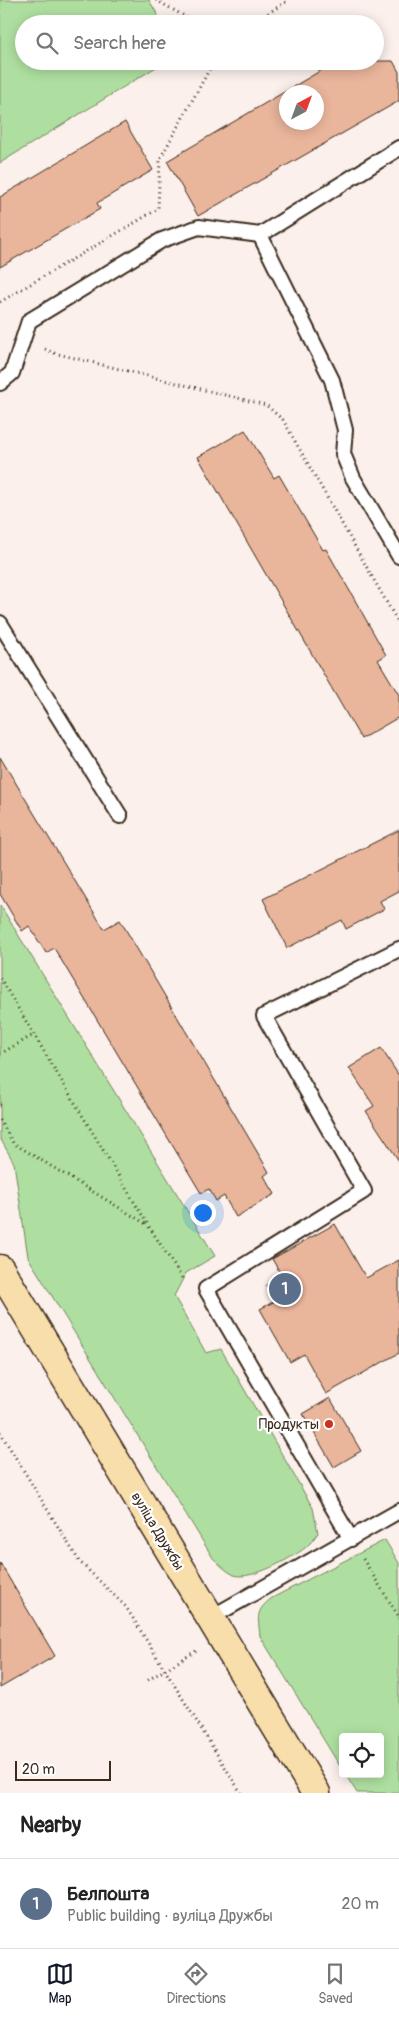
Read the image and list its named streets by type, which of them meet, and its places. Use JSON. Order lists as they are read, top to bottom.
{
  "streets": {
    "main road": ["вуліца Дружбы"]
  },
  "places": ["Продукты"],
  "scale_bar": "20 m",
  "north": "top right",
  "page": {
    "search": "Search here",
    "pins": "1",
    "scale": "20 m",
    "heading": "Nearby",
    "list": [
      {
        "mark": "1",
        "name": "Белпошта",
        "note": "Public building · вуліца Дружбы",
        "value": "20 m"
      }
    ],
    "nav": ["Map", "Directions", "Saved"]
  }
}
